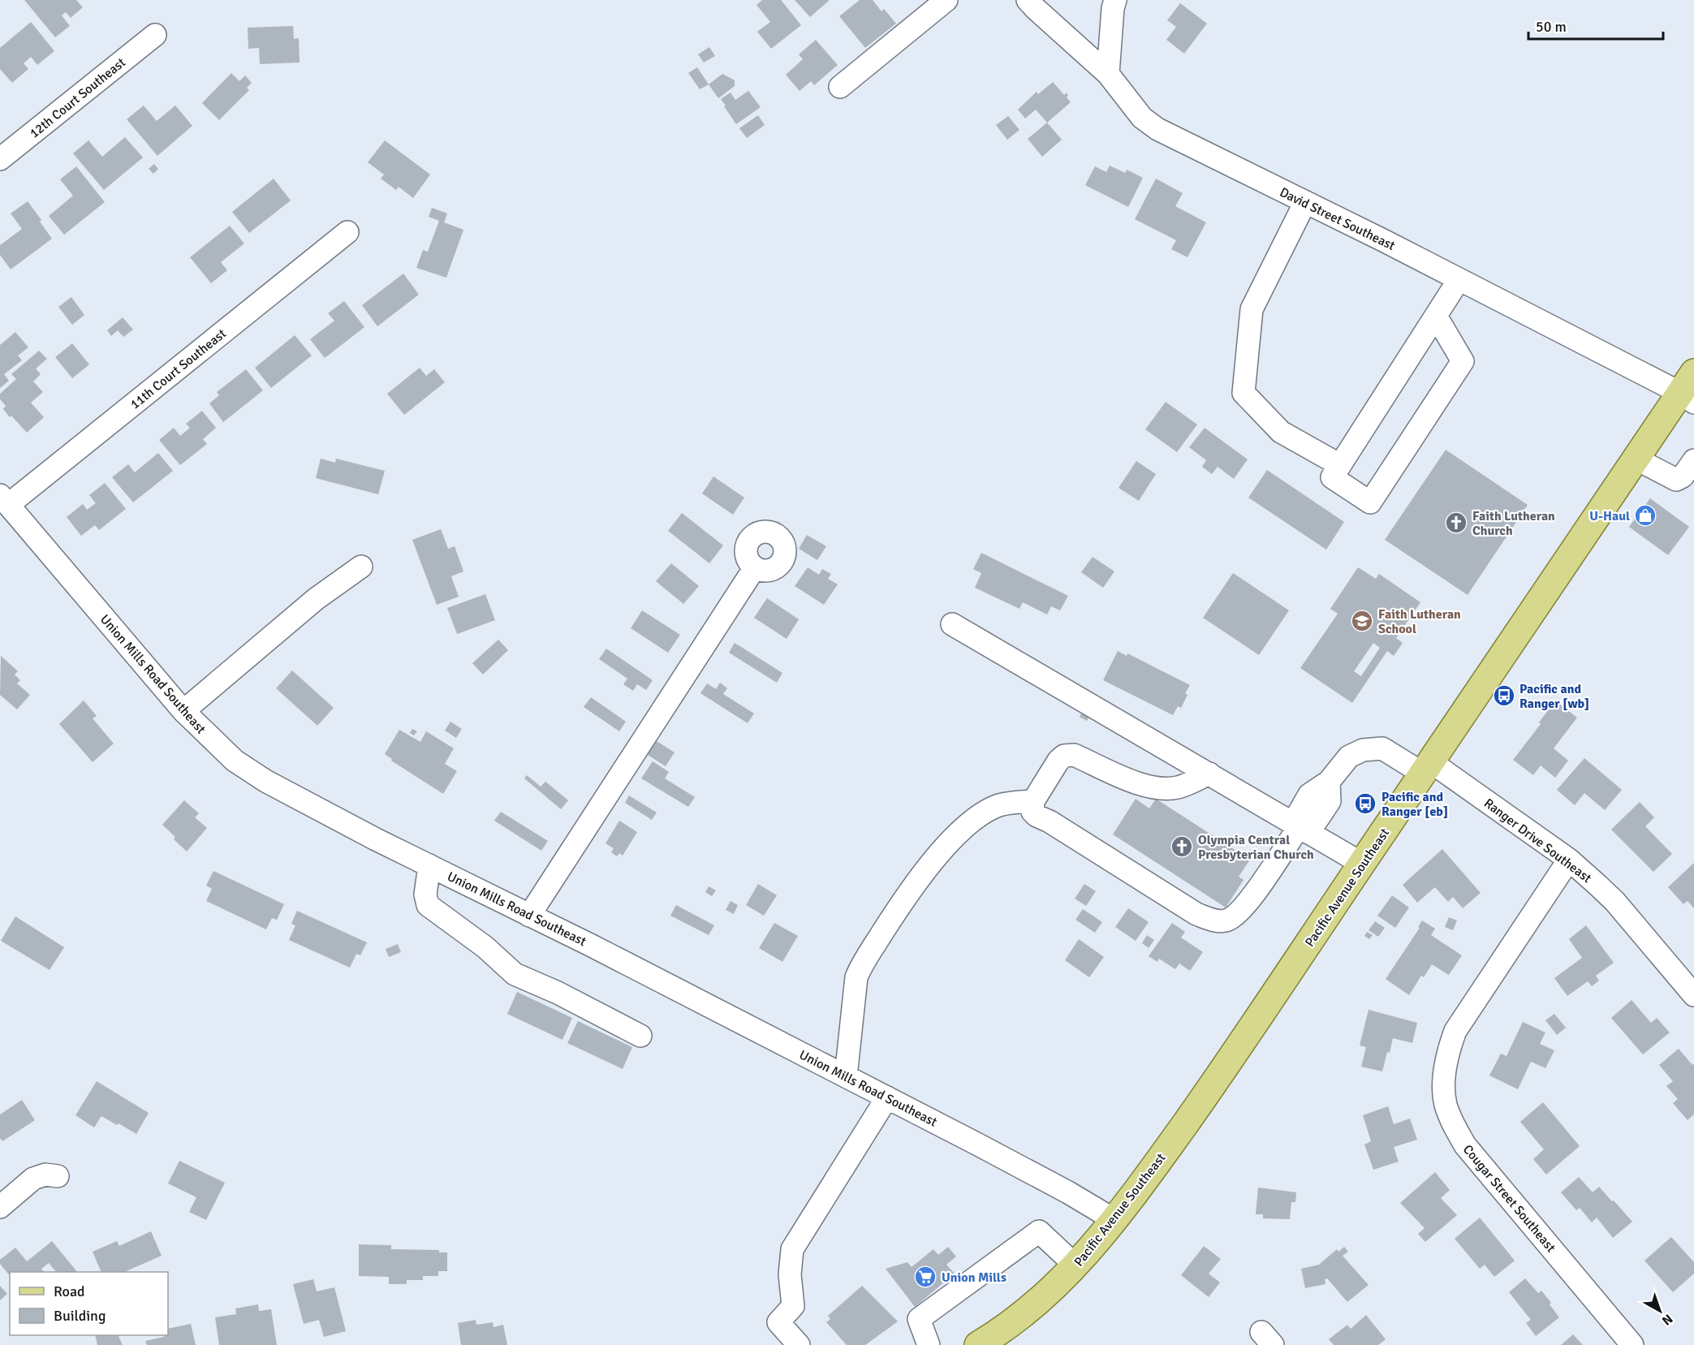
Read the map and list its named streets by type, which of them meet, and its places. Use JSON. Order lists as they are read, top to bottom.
{
  "streets": {
    "main road": ["Pacific Avenue Southeast"],
    "street": [
      "12th Court Southeast",
      "David Street Southeast",
      "11th Court Southeast",
      "Union Mills Road Southeast",
      "Ranger Drive Southeast",
      "Cougar Street Southeast"
    ]
  },
  "crossings": [
    ["David Street Southeast", "Pacific Avenue Southeast"],
    ["11th Court Southeast", "Union Mills Road Southeast"],
    ["Union Mills Road Southeast", "Pacific Avenue Southeast"],
    ["Ranger Drive Southeast", "Pacific Avenue Southeast"],
    ["Ranger Drive Southeast", "Cougar Street Southeast"]
  ],
  "places": {
    "shop": ["U-Haul"],
    "church": ["Faith Lutheran Church", "Olympia Central Presbyterian Church"],
    "school or university": ["Faith Lutheran School"],
    "bus stop": ["Pacific and Ranger [wb]", "Pacific and Ranger [eb]"],
    "supermarket": ["Union Mills"]
  },
  "legend": ["Road", "Building"],
  "scale_bar": "50 m",
  "north": "bottom right"
}
